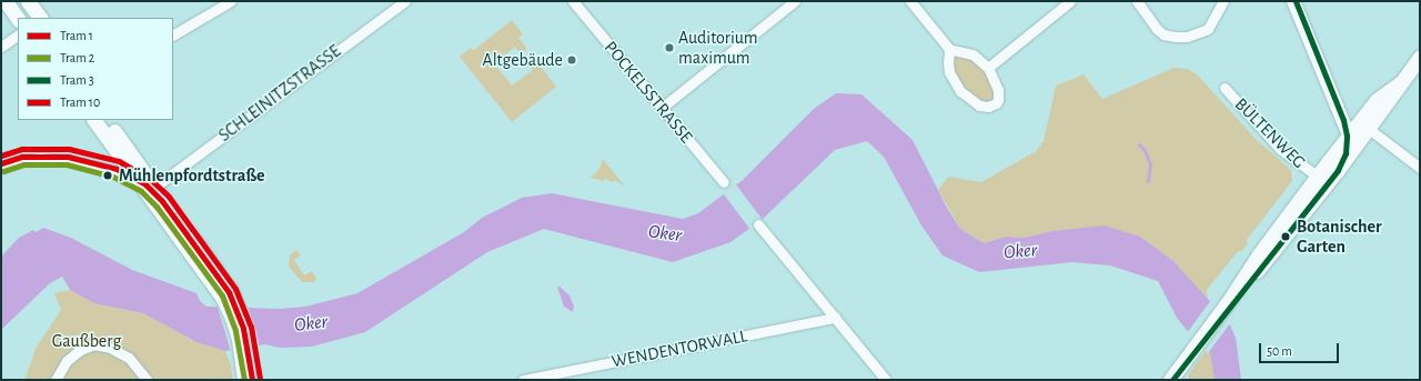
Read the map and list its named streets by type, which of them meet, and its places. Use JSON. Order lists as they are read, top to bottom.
{
  "streets": {
    "street": [
      "POCKELSSTRASSE",
      "SCHLEINITZSTRASSE",
      "BÜLTENWEG",
      "WENDENTORWALL"
    ]
  },
  "water": ["Oker"],
  "parks": ["Gaußberg"],
  "places": [
    "Auditorium maximum",
    "Altgebäude",
    "Mühlenpfordtstraße",
    "Botanischer Garten"
  ],
  "lines": [
    "tram line 3",
    "tram line 10",
    "tram line 1",
    "tram line 2"
  ],
  "legend": [
    "Tram 1",
    "Tram 2",
    "Tram 3",
    "Tram 10"
  ],
  "scale_bar": "50 m"
}
